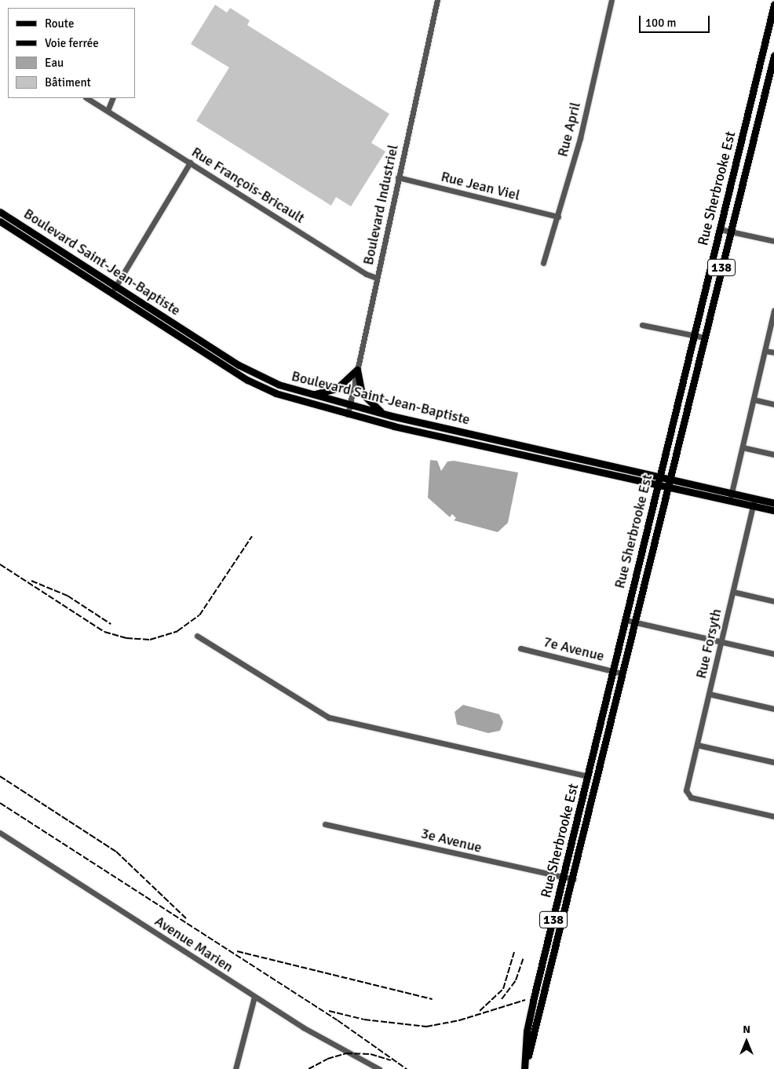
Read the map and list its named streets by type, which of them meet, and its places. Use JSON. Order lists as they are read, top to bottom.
{
  "streets": {
    "main road": ["Rue Sherbrooke Est", "Boulevard Saint-Jean-Baptiste", "138"],
    "street": [
      "Rue April",
      "Rue François-Bricault",
      "Rue Jean Viel",
      "Boulevard Industriel",
      "Rue Forsyth",
      "7e Avenue",
      "3e Avenue",
      "Avenue Marien"
    ]
  },
  "crossings": [
    ["Rue April", "Rue Jean Viel"],
    ["Rue François-Bricault", "Boulevard Industriel"],
    ["Rue Jean Viel", "Boulevard Industriel"],
    ["Rue Sherbrooke Est", "Boulevard Saint-Jean-Baptiste"],
    ["Rue Sherbrooke Est", "7e Avenue"],
    ["Rue Sherbrooke Est", "3e Avenue"],
    ["Boulevard Industriel", "Boulevard Saint-Jean-Baptiste"],
    ["Boulevard Saint-Jean-Baptiste", "Rue Forsyth"]
  ],
  "legend": [
    "Route",
    "Voie ferrée",
    "Eau",
    "Bâtiment"
  ],
  "scale_bar": "100 m",
  "north": "top"
}
